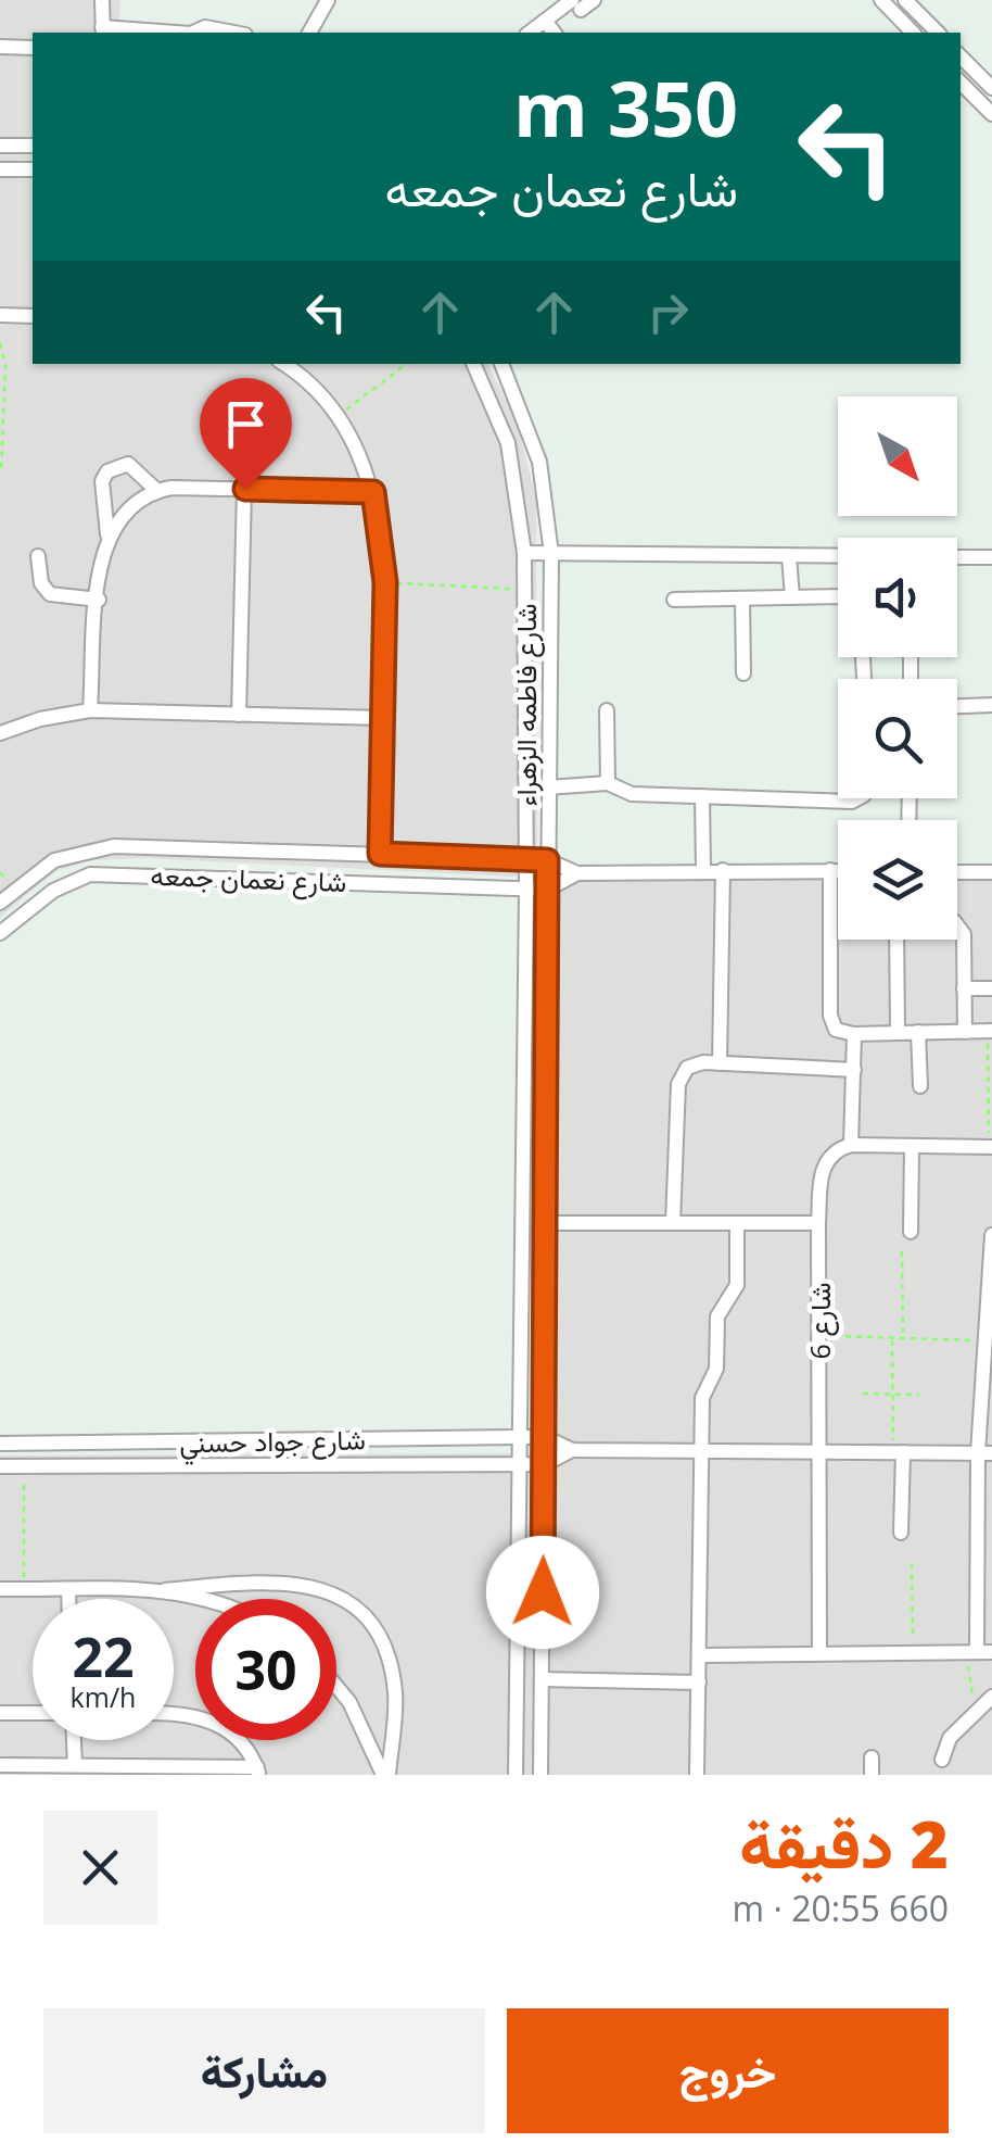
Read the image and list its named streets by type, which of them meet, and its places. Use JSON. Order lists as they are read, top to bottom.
{
  "streets": {
    "street": [
      "شارع فاطمه الزهراء",
      "شارع نعمان جمعه",
      "شارع 6",
      "شارع جواد حسني"
    ]
  },
  "crossings": [
    ["شارع فاطمه الزهراء", "شارع نعمان جمعه"],
    ["شارع فاطمه الزهراء", "شارع جواد حسني"]
  ],
  "north": "bottom right",
  "page": {
    "turn": ["350 m", "شارع نعمان جمعه"],
    "speed": "22 km/h",
    "limit": "30",
    "heading": ["2 دقيقة", "660 m · 20:55"],
    "buttons": ["خروج", "مشاركة"]
  }
}
